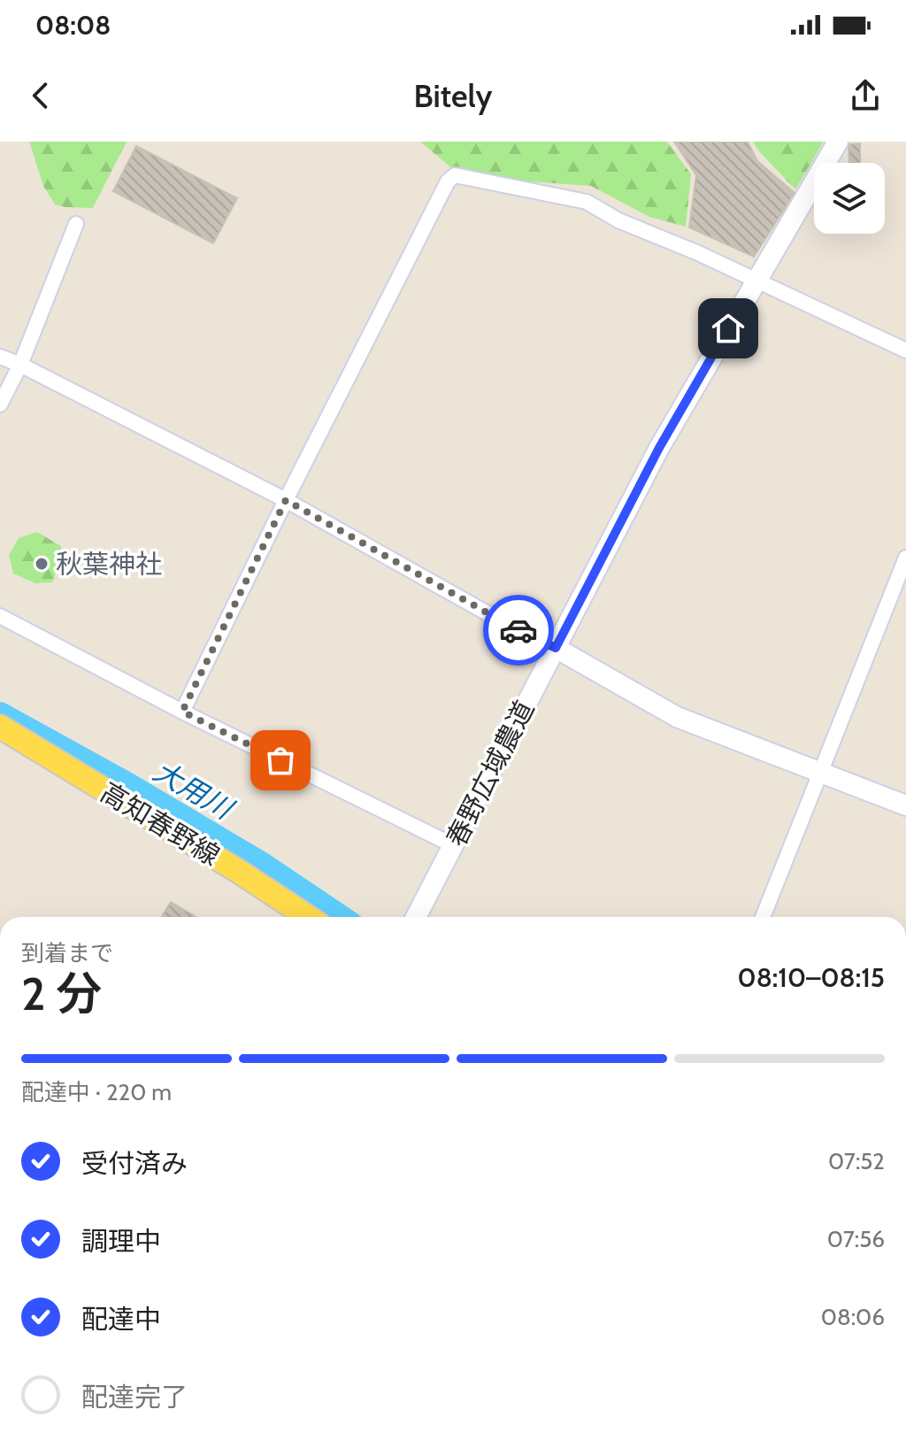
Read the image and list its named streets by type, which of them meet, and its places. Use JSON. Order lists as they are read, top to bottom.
{
  "streets": {
    "main road": ["高知春野線"],
    "street": ["春野広域農道"]
  },
  "water": ["大用川"],
  "places": ["秋葉神社"],
  "page": {
    "status": "08:08",
    "header": "Bitely",
    "heading": ["2 分", "到着まで", "08:10–08:15"],
    "bar": "配達中 · 220 m",
    "list": [
      ["受付済み", "07:52"],
      ["調理中", "07:56"],
      ["配達中", "08:06"],
      "配達完了"
    ]
  }
}
